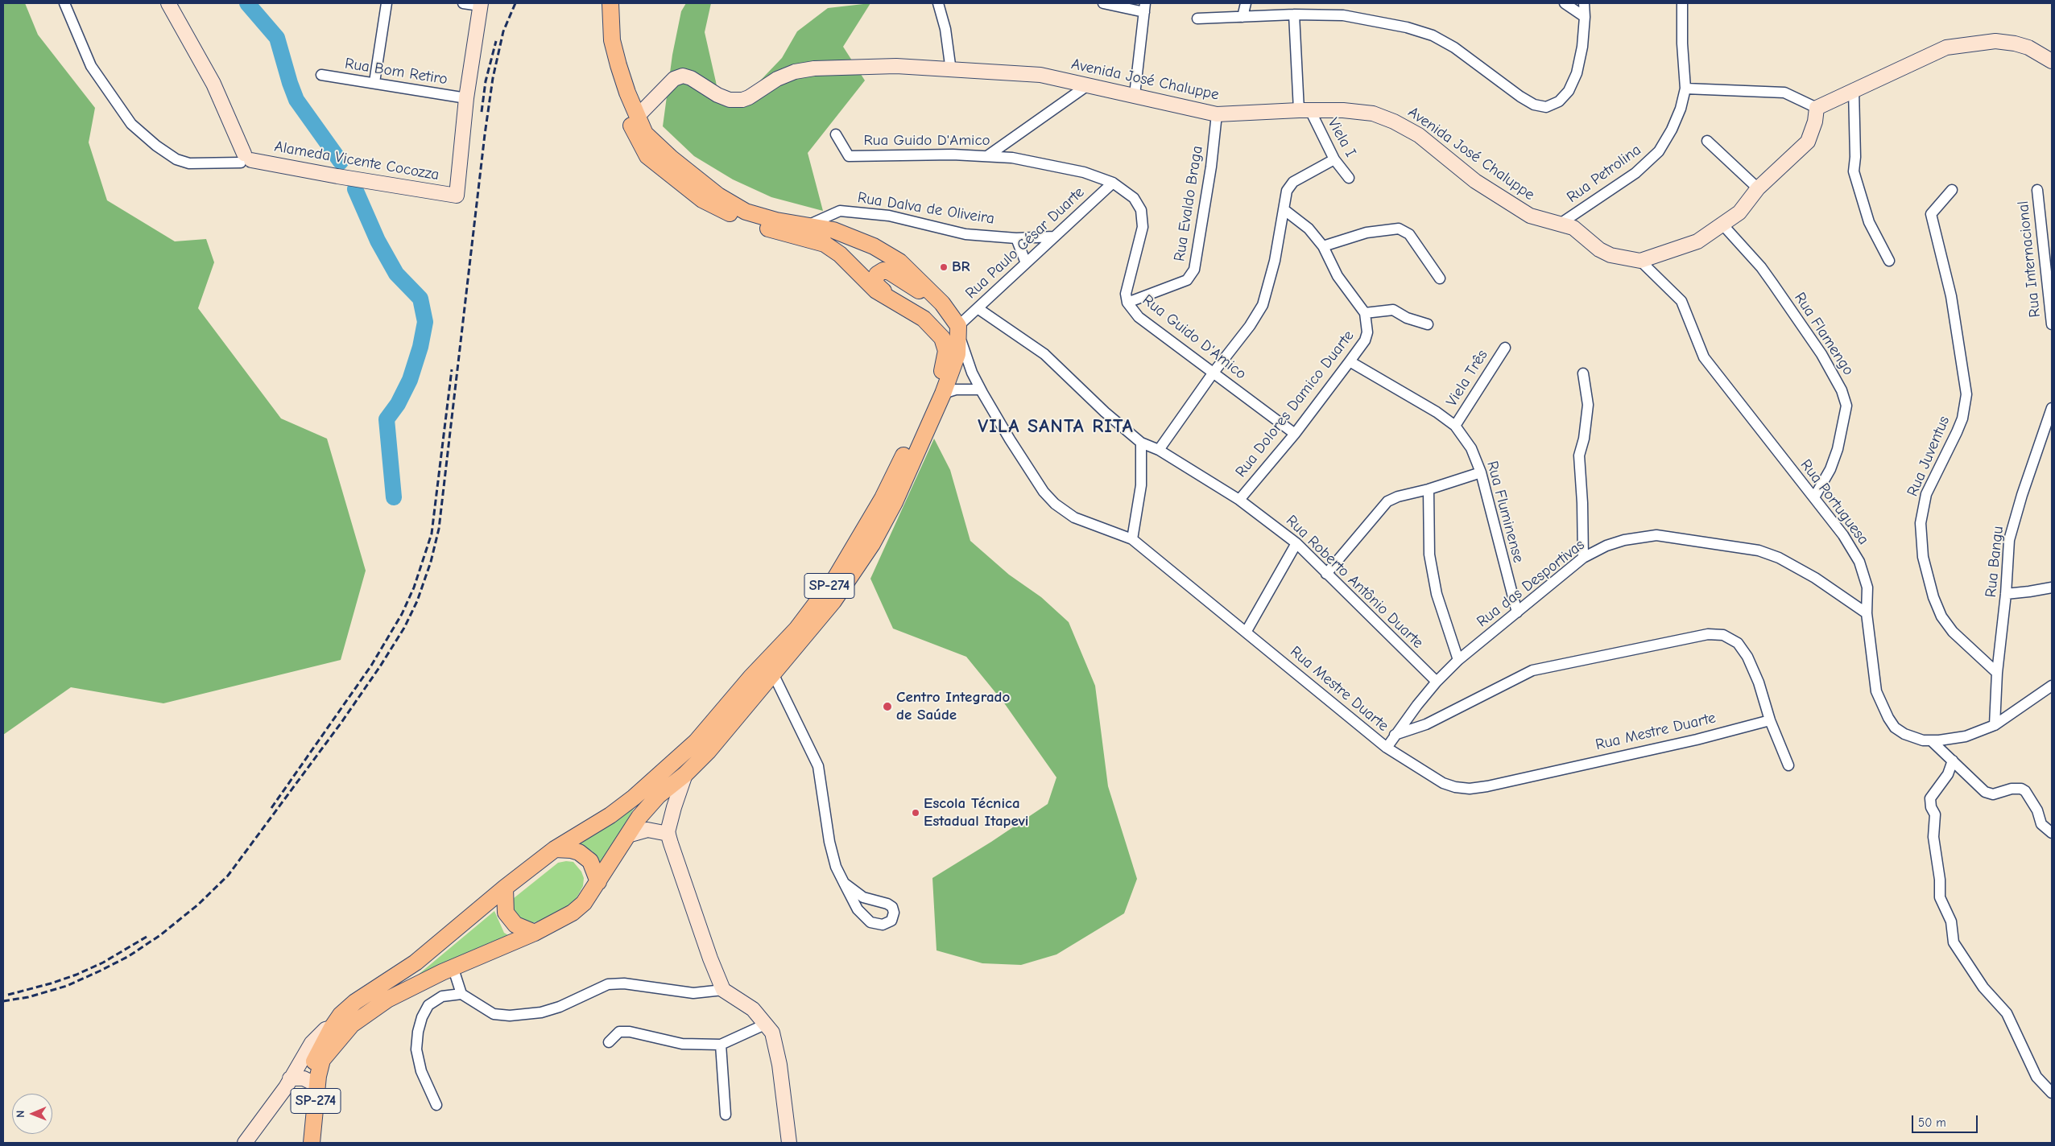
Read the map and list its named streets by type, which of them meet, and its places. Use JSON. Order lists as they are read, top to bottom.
{
  "streets": {
    "main road": ["SP-274"],
    "street": [
      "Rua Bom Retiro",
      "Avenida José Chaluppe",
      "Viela I",
      "Rua Guido D'Amico",
      "Alameda Vicente Cocozza",
      "Rua Petrolina",
      "Rua Evaldo Braga",
      "Rua Dalva de Oliveira",
      "Rua Paulo César Duarte",
      "Rua Internacional",
      "Rua Flamengo",
      "Viela Três",
      "Rua Dolores Damico Duarte",
      "Rua Juventus",
      "Rua Portuguesa",
      "Rua Fluminense",
      "Rua Bangu",
      "Rua Roberto Antônio Duarte",
      "Rua das Desportivas",
      "Rua Mestre Duarte"
    ]
  },
  "crossings": [
    ["Rua Bom Retiro", "Alameda Vicente Cocozza"],
    ["Avenida José Chaluppe", "Viela I"],
    ["Avenida José Chaluppe", "Rua Petrolina"],
    ["Avenida José Chaluppe", "Rua Evaldo Braga"],
    ["Avenida José Chaluppe", "Rua Flamengo"],
    ["Avenida José Chaluppe", "Rua Portuguesa"],
    ["Rua Guido D'Amico", "Rua Evaldo Braga"],
    ["Rua Guido D'Amico", "Rua Paulo César Duarte"],
    ["Rua Guido D'Amico", "Rua Dolores Damico Duarte"],
    ["Rua Dalva de Oliveira", "Rua Paulo César Duarte"],
    ["Rua Paulo César Duarte", "Rua Roberto Antônio Duarte"],
    ["Rua Paulo César Duarte", "SP-274"],
    ["Rua Paulo César Duarte", "Rua Mestre Duarte"],
    ["Rua Flamengo", "Rua Portuguesa"],
    ["Viela Três", "Rua Fluminense"],
    ["Rua Dolores Damico Duarte", "Rua Fluminense"],
    ["Rua Dolores Damico Duarte", "Rua Roberto Antônio Duarte"],
    ["Rua Juventus", "Rua Bangu"],
    ["Rua Portuguesa", "Rua Bangu"],
    ["Rua Portuguesa", "Rua das Desportivas"],
    ["Rua Fluminense", "Rua das Desportivas"],
    ["Rua Roberto Antônio Duarte", "Rua das Desportivas"],
    ["Rua das Desportivas", "Rua Mestre Duarte"],
    ["SP-274", "Rua Mestre Duarte"]
  ],
  "districts": ["VILA SANTA RITA"],
  "places": ["BR", "Centro Integrado de Saúde", "Escola Técnica Estadual Itapevi"],
  "scale_bar": "50 m",
  "north": "left"
}
